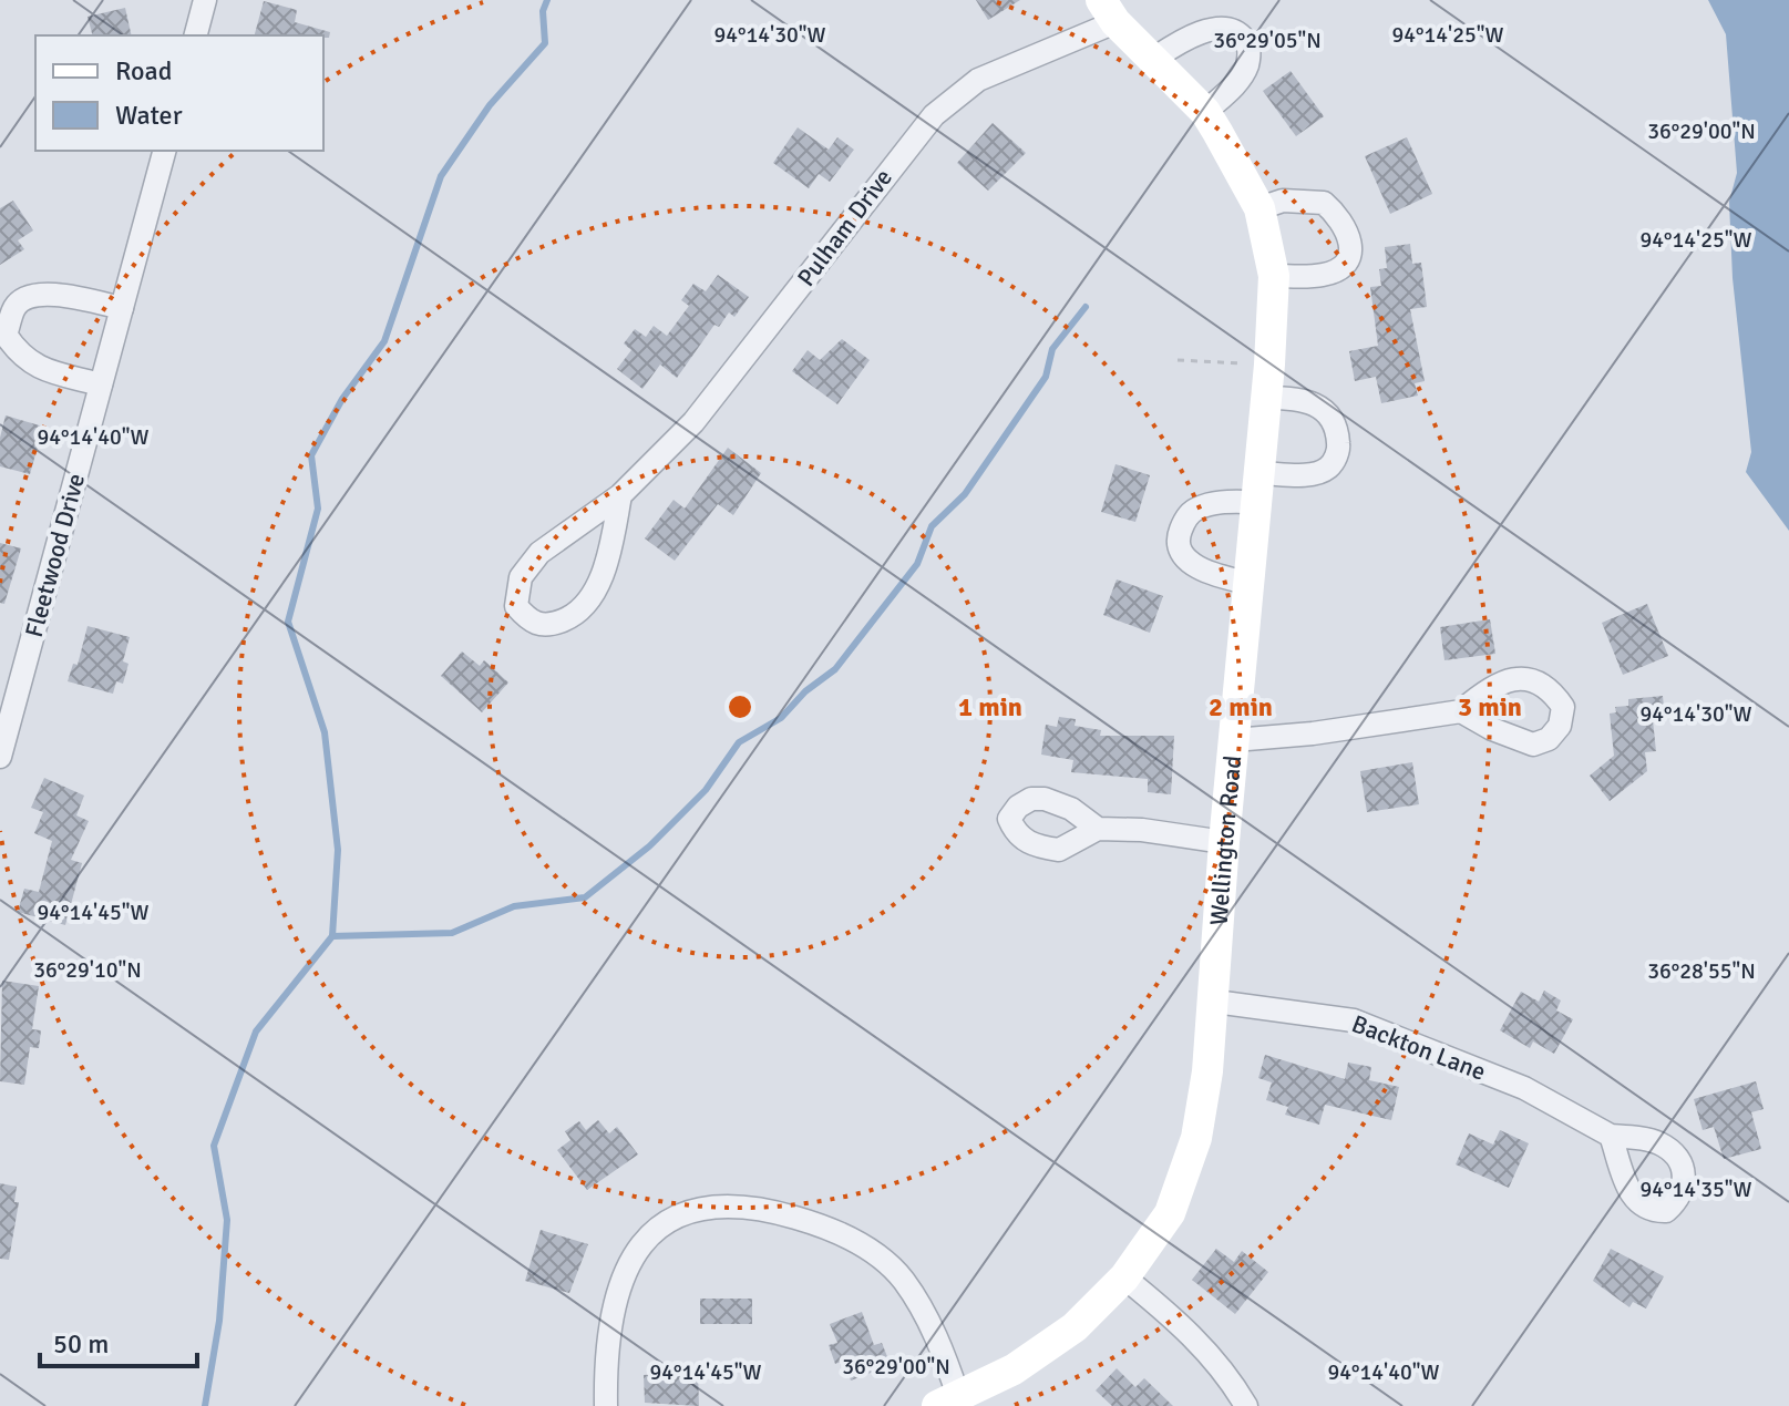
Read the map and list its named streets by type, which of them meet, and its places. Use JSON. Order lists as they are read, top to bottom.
{
  "streets": {
    "street": [
      "Pulham Drive",
      "Fleetwood Drive",
      "Wellington Road",
      "Backton Lane"
    ]
  },
  "crossings": [
    ["Pulham Drive", "Wellington Road"],
    ["Wellington Road", "Backton Lane"]
  ],
  "legend": ["Road", "Water"],
  "scale_bar": "50 m",
  "coordinates": [
    "94°14'30\"W",
    "94°14'25\"W",
    "36°29'05\"N",
    "36°29'00\"N",
    "94°14'40\"W",
    "94°14'45\"W",
    "36°29'10\"N",
    "36°28'55\"N",
    "94°14'35\"W"
  ],
  "rings": ["1 min", "2 min", "3 min"]
}
